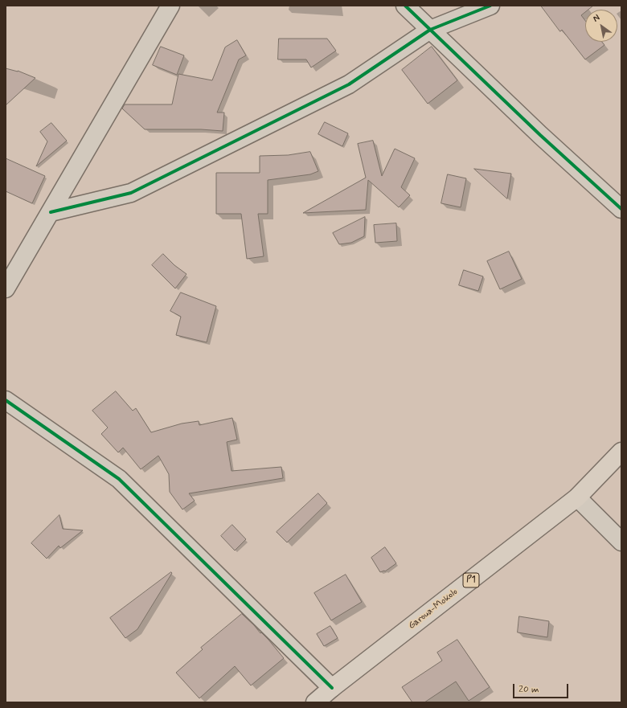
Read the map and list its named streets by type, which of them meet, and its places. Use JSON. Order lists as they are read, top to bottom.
{
  "streets": {
    "main road": ["P1", "Garoua-Mokolo"]
  },
  "scale_bar": "20 m",
  "north": "top left"
}
